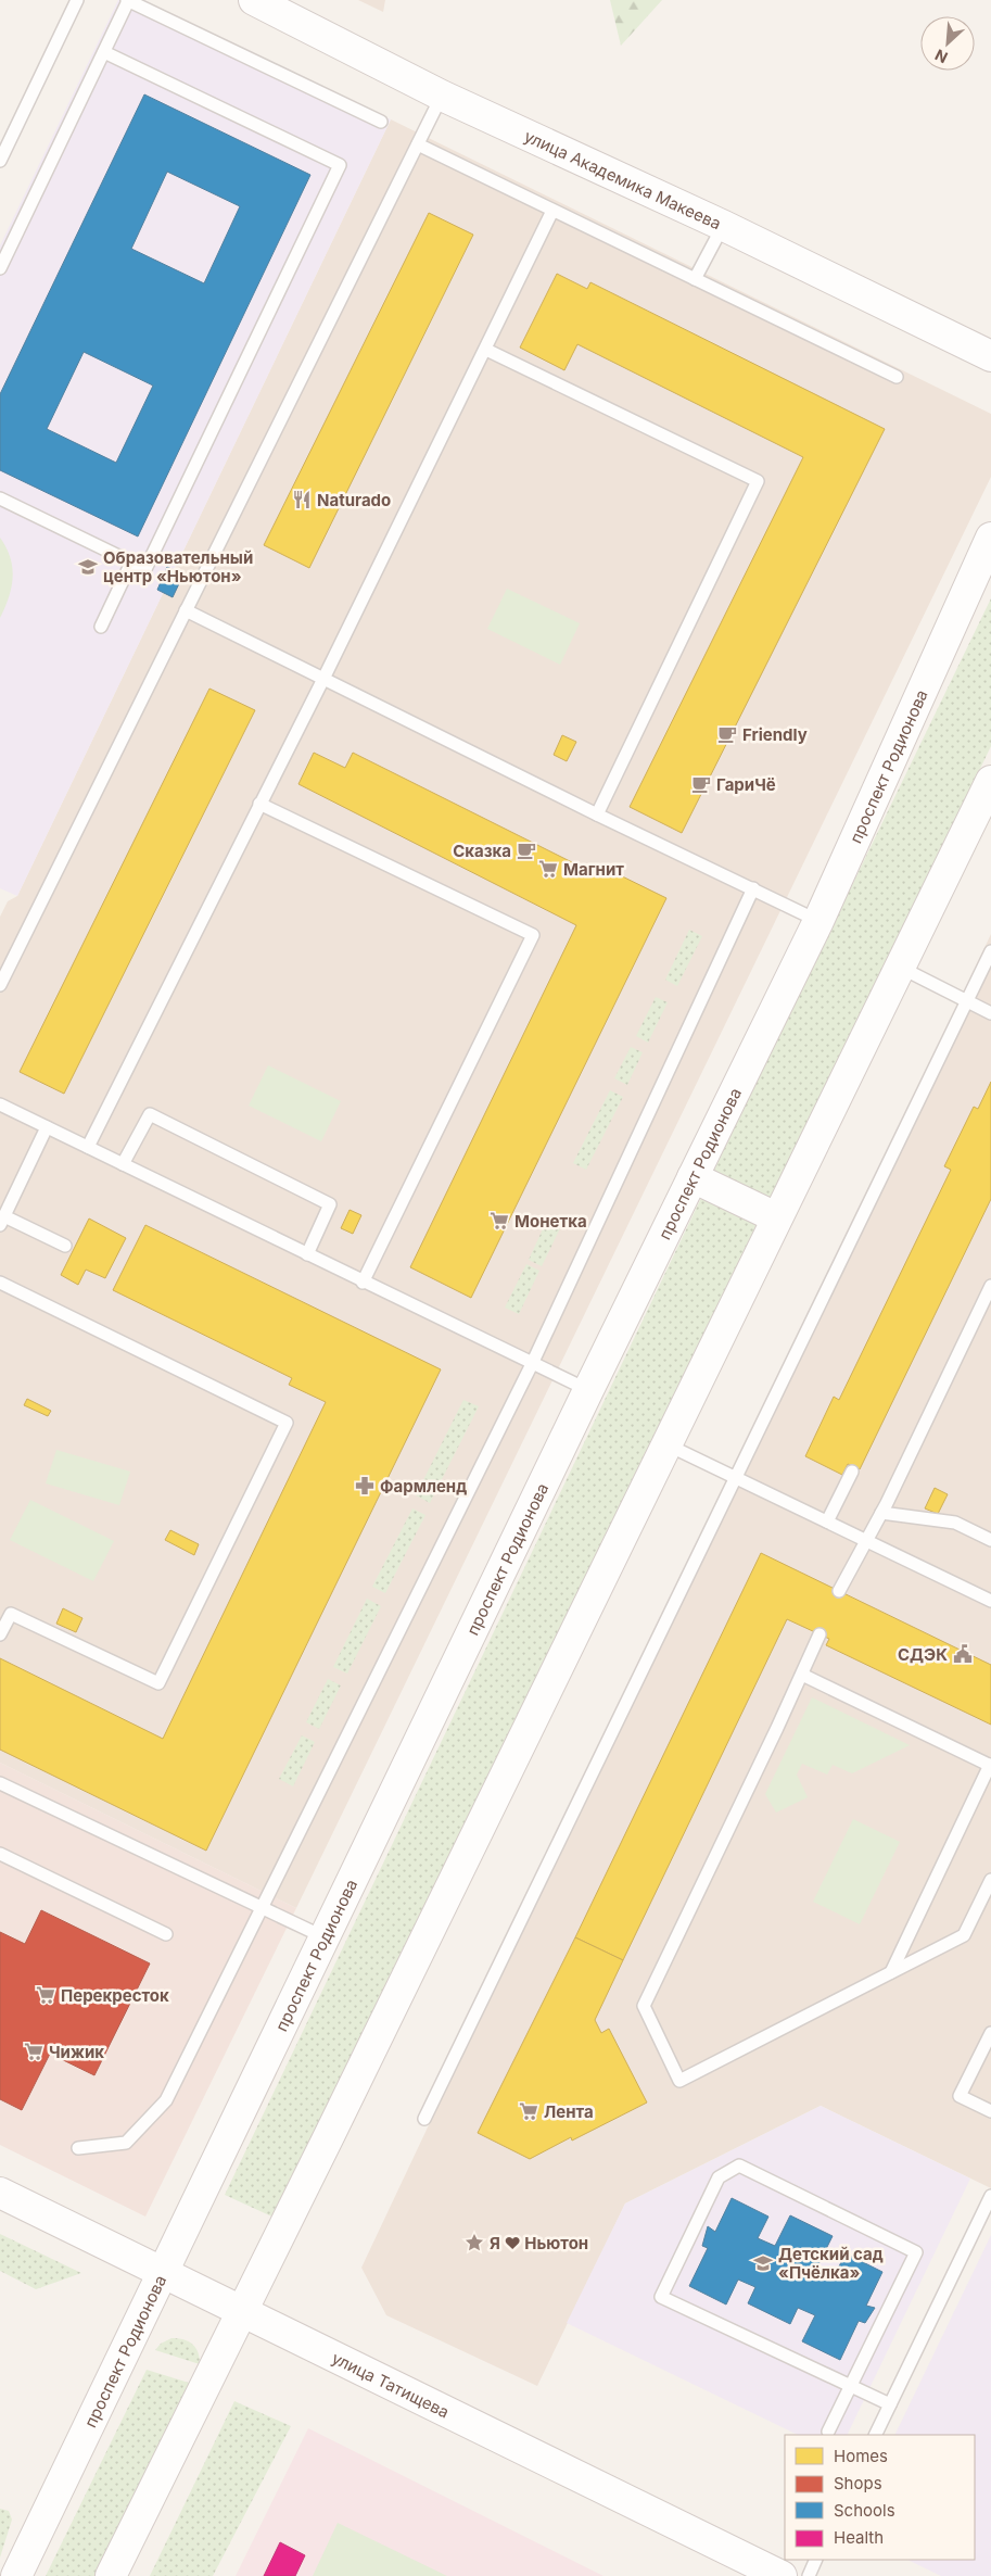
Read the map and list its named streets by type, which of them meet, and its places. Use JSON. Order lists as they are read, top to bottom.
{
  "streets": {
    "street": ["улица Академика Макеева", "проспект Родионова", "улица Татищева"]
  },
  "crossings": [
    ["проспект Родионова", "улица Татищева"]
  ],
  "places": {
    "restaurant": ["Naturado"],
    "school or university": ["Образовательный центр «Ньютон»", "Детский сад «Пчёлка»"],
    "cafe": ["Friendly", "ГариЧё", "Сказка"],
    "supermarket": [
      "Магнит",
      "Монетка",
      "Перекресток",
      "Чижик",
      "Лента"
    ],
    "pharmacy": ["Фармленд"],
    "public building": ["СДЭК"],
    "place": ["Я ❤ Ньютон"]
  },
  "legend": [
    "Homes",
    "Shops",
    "Schools",
    "Health"
  ],
  "north": "bottom left"
}
